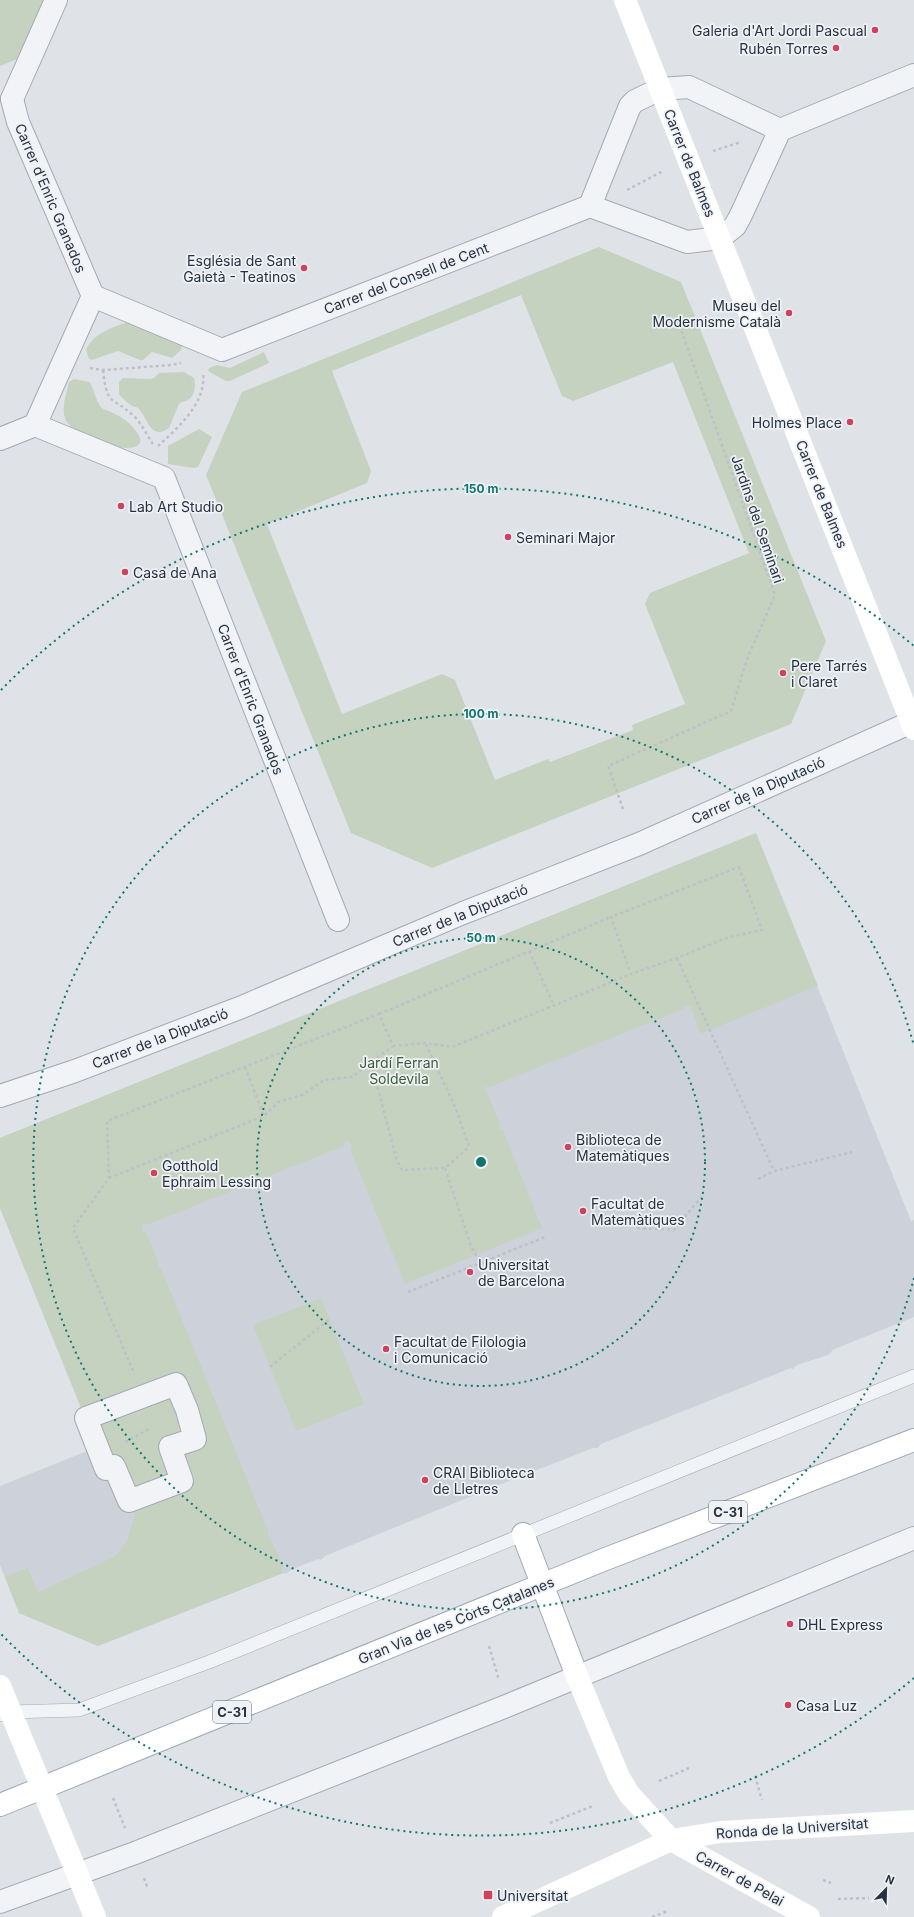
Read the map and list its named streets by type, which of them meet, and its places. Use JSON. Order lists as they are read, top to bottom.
{
  "streets": {
    "main road": [
      "Carrer de Balmes",
      "C-31",
      "Gran Via de les Corts Catalanes",
      "Ronda de la Universitat",
      "Carrer de Pelai"
    ],
    "street": ["Carrer d'Enric Granados", "Carrer del Consell de Cent", "Carrer de la Diputació"],
    "path": ["Jardins del Seminari"]
  },
  "crossings": [
    ["Carrer de Balmes", "Carrer del Consell de Cent"],
    ["Carrer de Balmes", "Carrer de la Diputació"],
    ["Gran Via de les Corts Catalanes", "Carrer de Pelai"],
    ["Ronda de la Universitat", "Carrer de Pelai"]
  ],
  "parks": ["Jardí Ferran Soldevila"],
  "places": {
    "other": [
      "Galeria d'Art Jordi Pascual",
      "Rubén Torres",
      "Església de Sant Gaietà - Teatinos",
      "Museu del Modernisme Català",
      "Holmes Place",
      "Lab Art Studio",
      "Seminari Major",
      "Casa de Ana",
      "Pere Tarrés i Claret",
      "Biblioteca de Matemàtiques",
      "Gotthold Ephraim Lessing",
      "Facultat de Matemàtiques",
      "Universitat de Barcelona",
      "Facultat de Filologia i Comunicació",
      "CRAI Biblioteca de Lletres",
      "DHL Express",
      "Casa Luz"
    ],
    "transit": ["Universitat"]
  },
  "north": "top right",
  "rings": ["150 m", "100 m", "50 m"]
}
